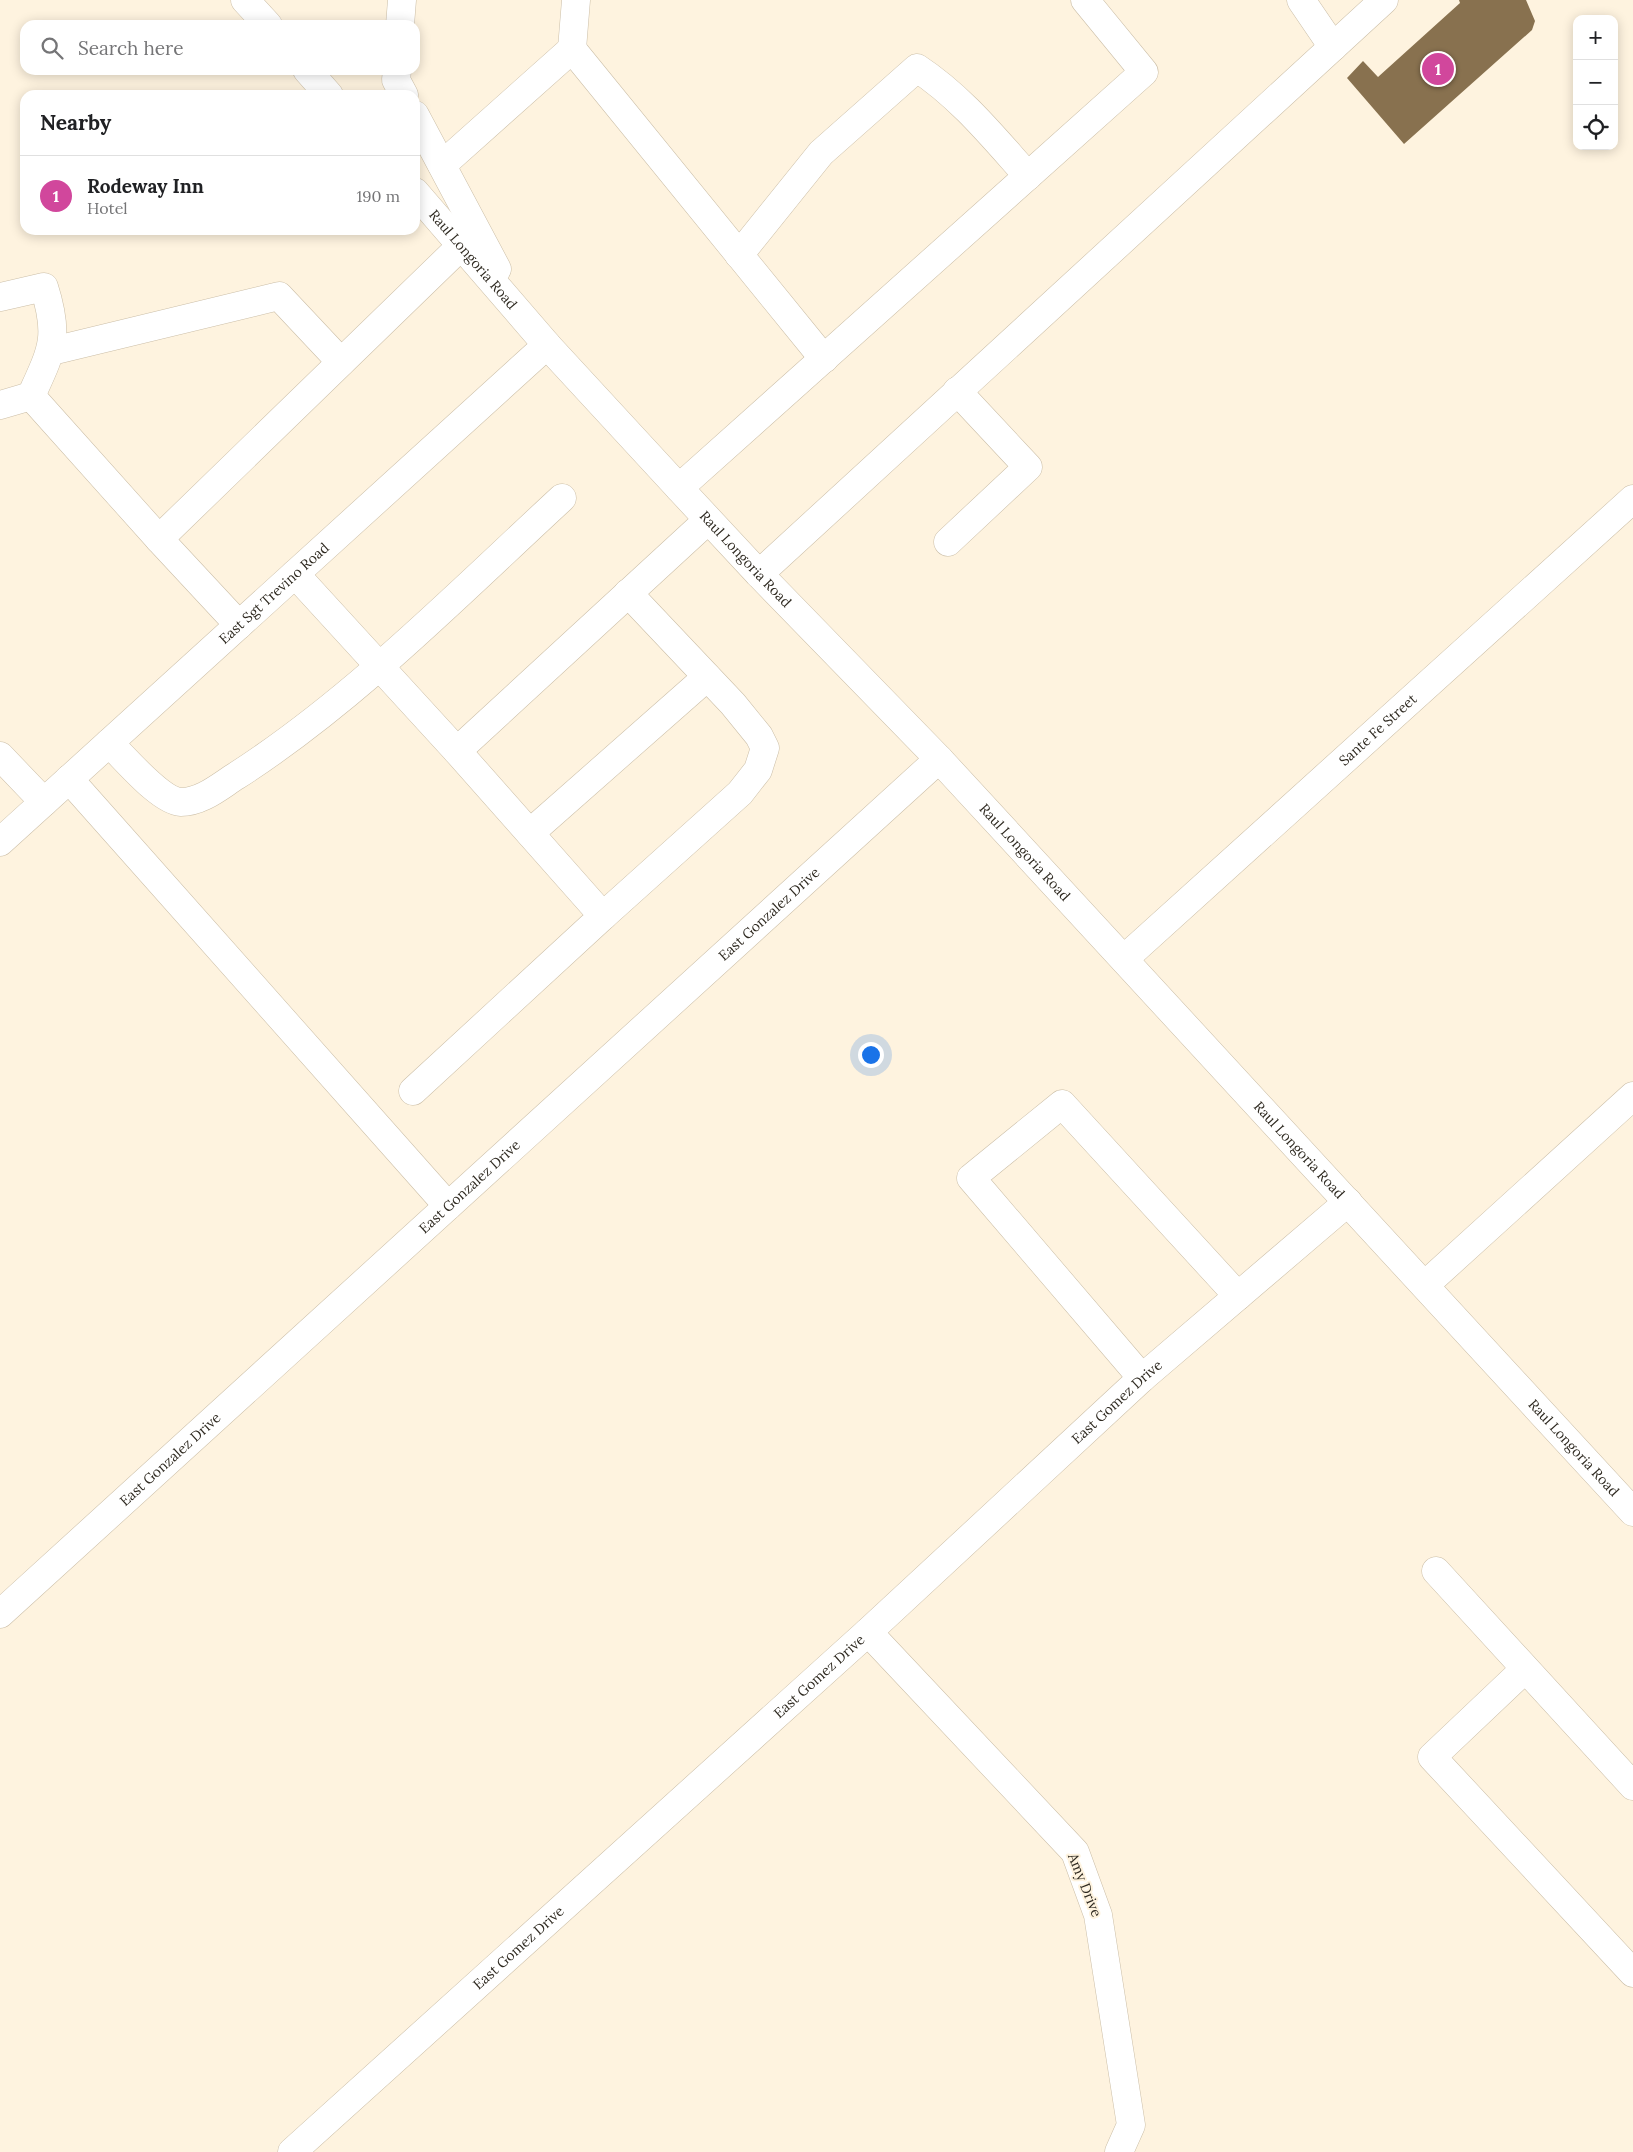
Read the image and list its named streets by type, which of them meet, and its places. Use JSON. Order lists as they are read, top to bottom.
{
  "streets": {
    "street": [
      "Raul Longoria Road",
      "East Sgt Trevino Road",
      "Sante Fe Street",
      "East Gonzalez Drive",
      "East Gomez Drive",
      "Amy Drive"
    ]
  },
  "crossings": [
    ["Raul Longoria Road", "East Sgt Trevino Road"],
    ["Raul Longoria Road", "Sante Fe Street"],
    ["Raul Longoria Road", "East Gonzalez Drive"],
    ["Raul Longoria Road", "East Gomez Drive"],
    ["East Gomez Drive", "Amy Drive"]
  ],
  "page": {
    "map_buttons": ["+", "−"],
    "search": "Search here",
    "pins": "1",
    "heading": "Nearby",
    "list": [
      {
        "mark": "1",
        "name": "Rodeway Inn",
        "note": "Hotel",
        "value": "190 m"
      }
    ]
  }
}
